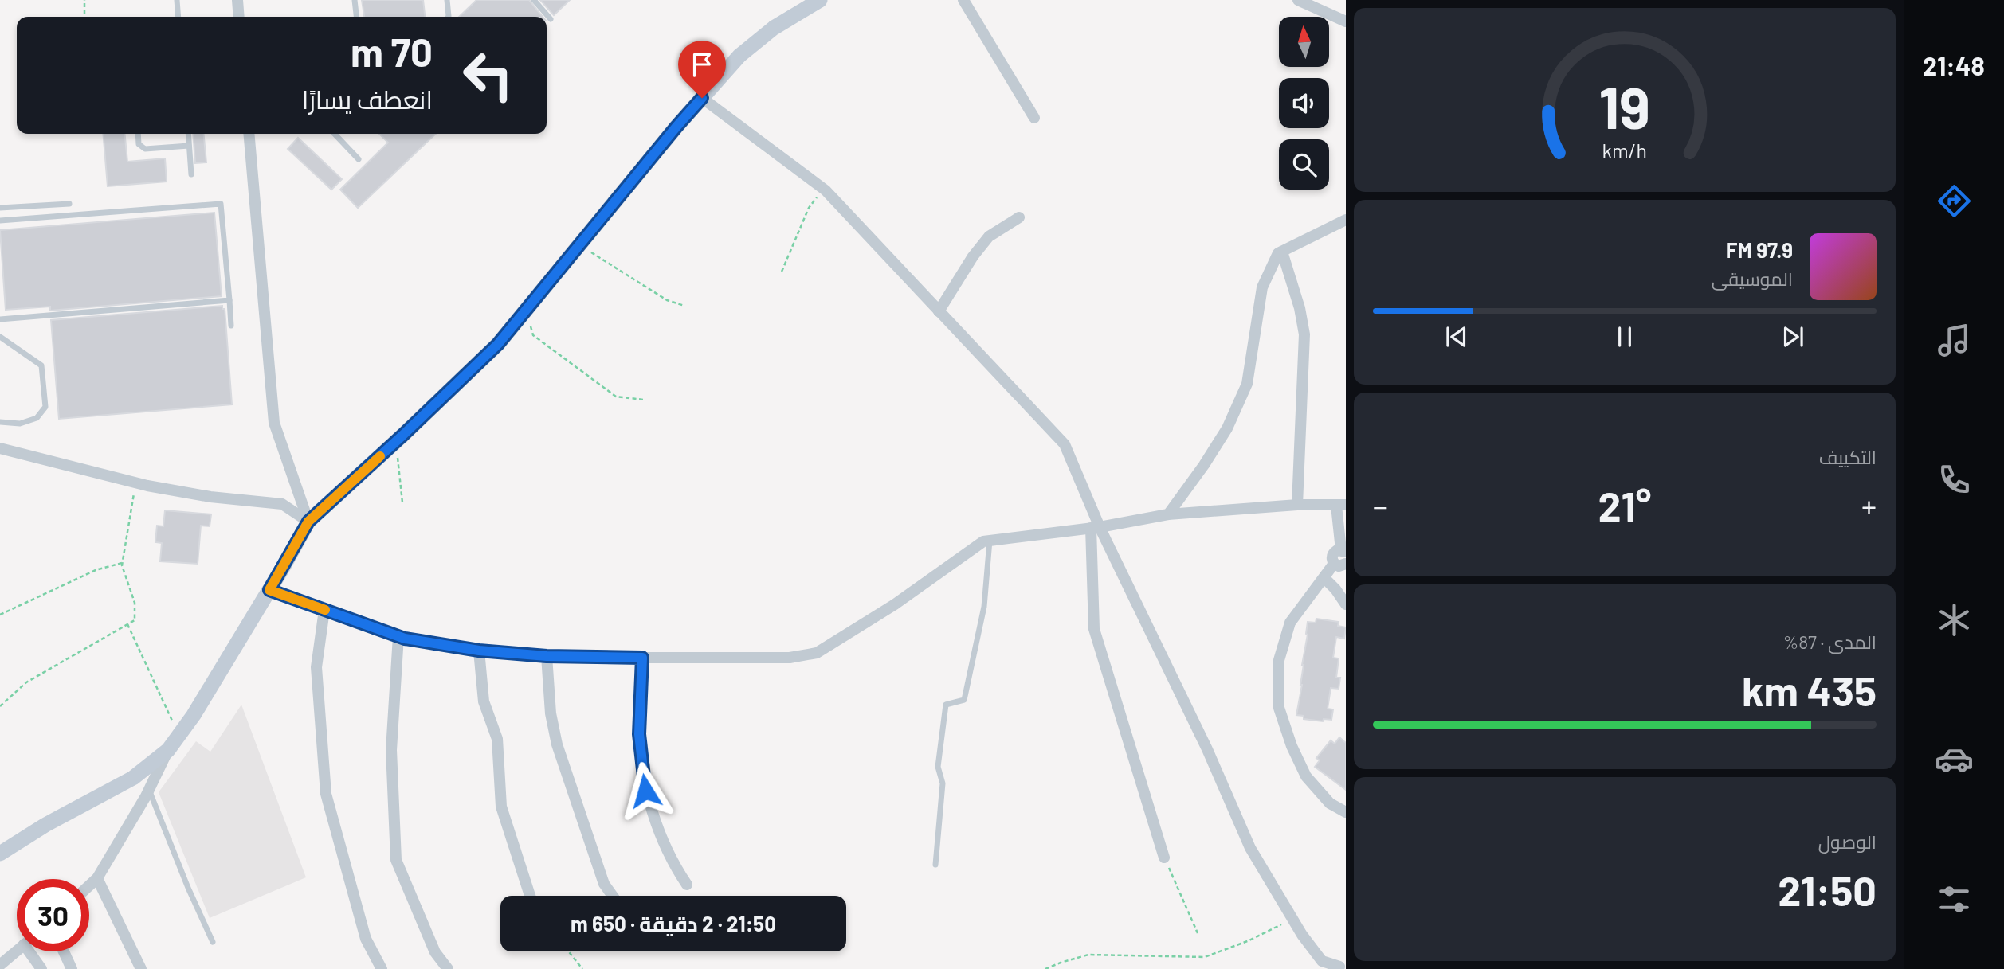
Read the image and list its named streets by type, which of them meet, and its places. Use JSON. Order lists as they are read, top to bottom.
{
  "north": "top",
  "page": {
    "tabs": "21:48",
    "turn": ["70 m", "انعطف يسارًا"],
    "song": ["97.9 FM", "الموسيقى"],
    "tile": [
      "التكييف",
      ["المدى · 87%", "435 km"],
      ["الوصول", "21:50"]
    ],
    "heat": ["−", "21°", "+"],
    "limit": "30",
    "trip": "21:50 · 2 دقيقة · 650 m",
    "gauge": ["19", "km/h"]
  }
}
